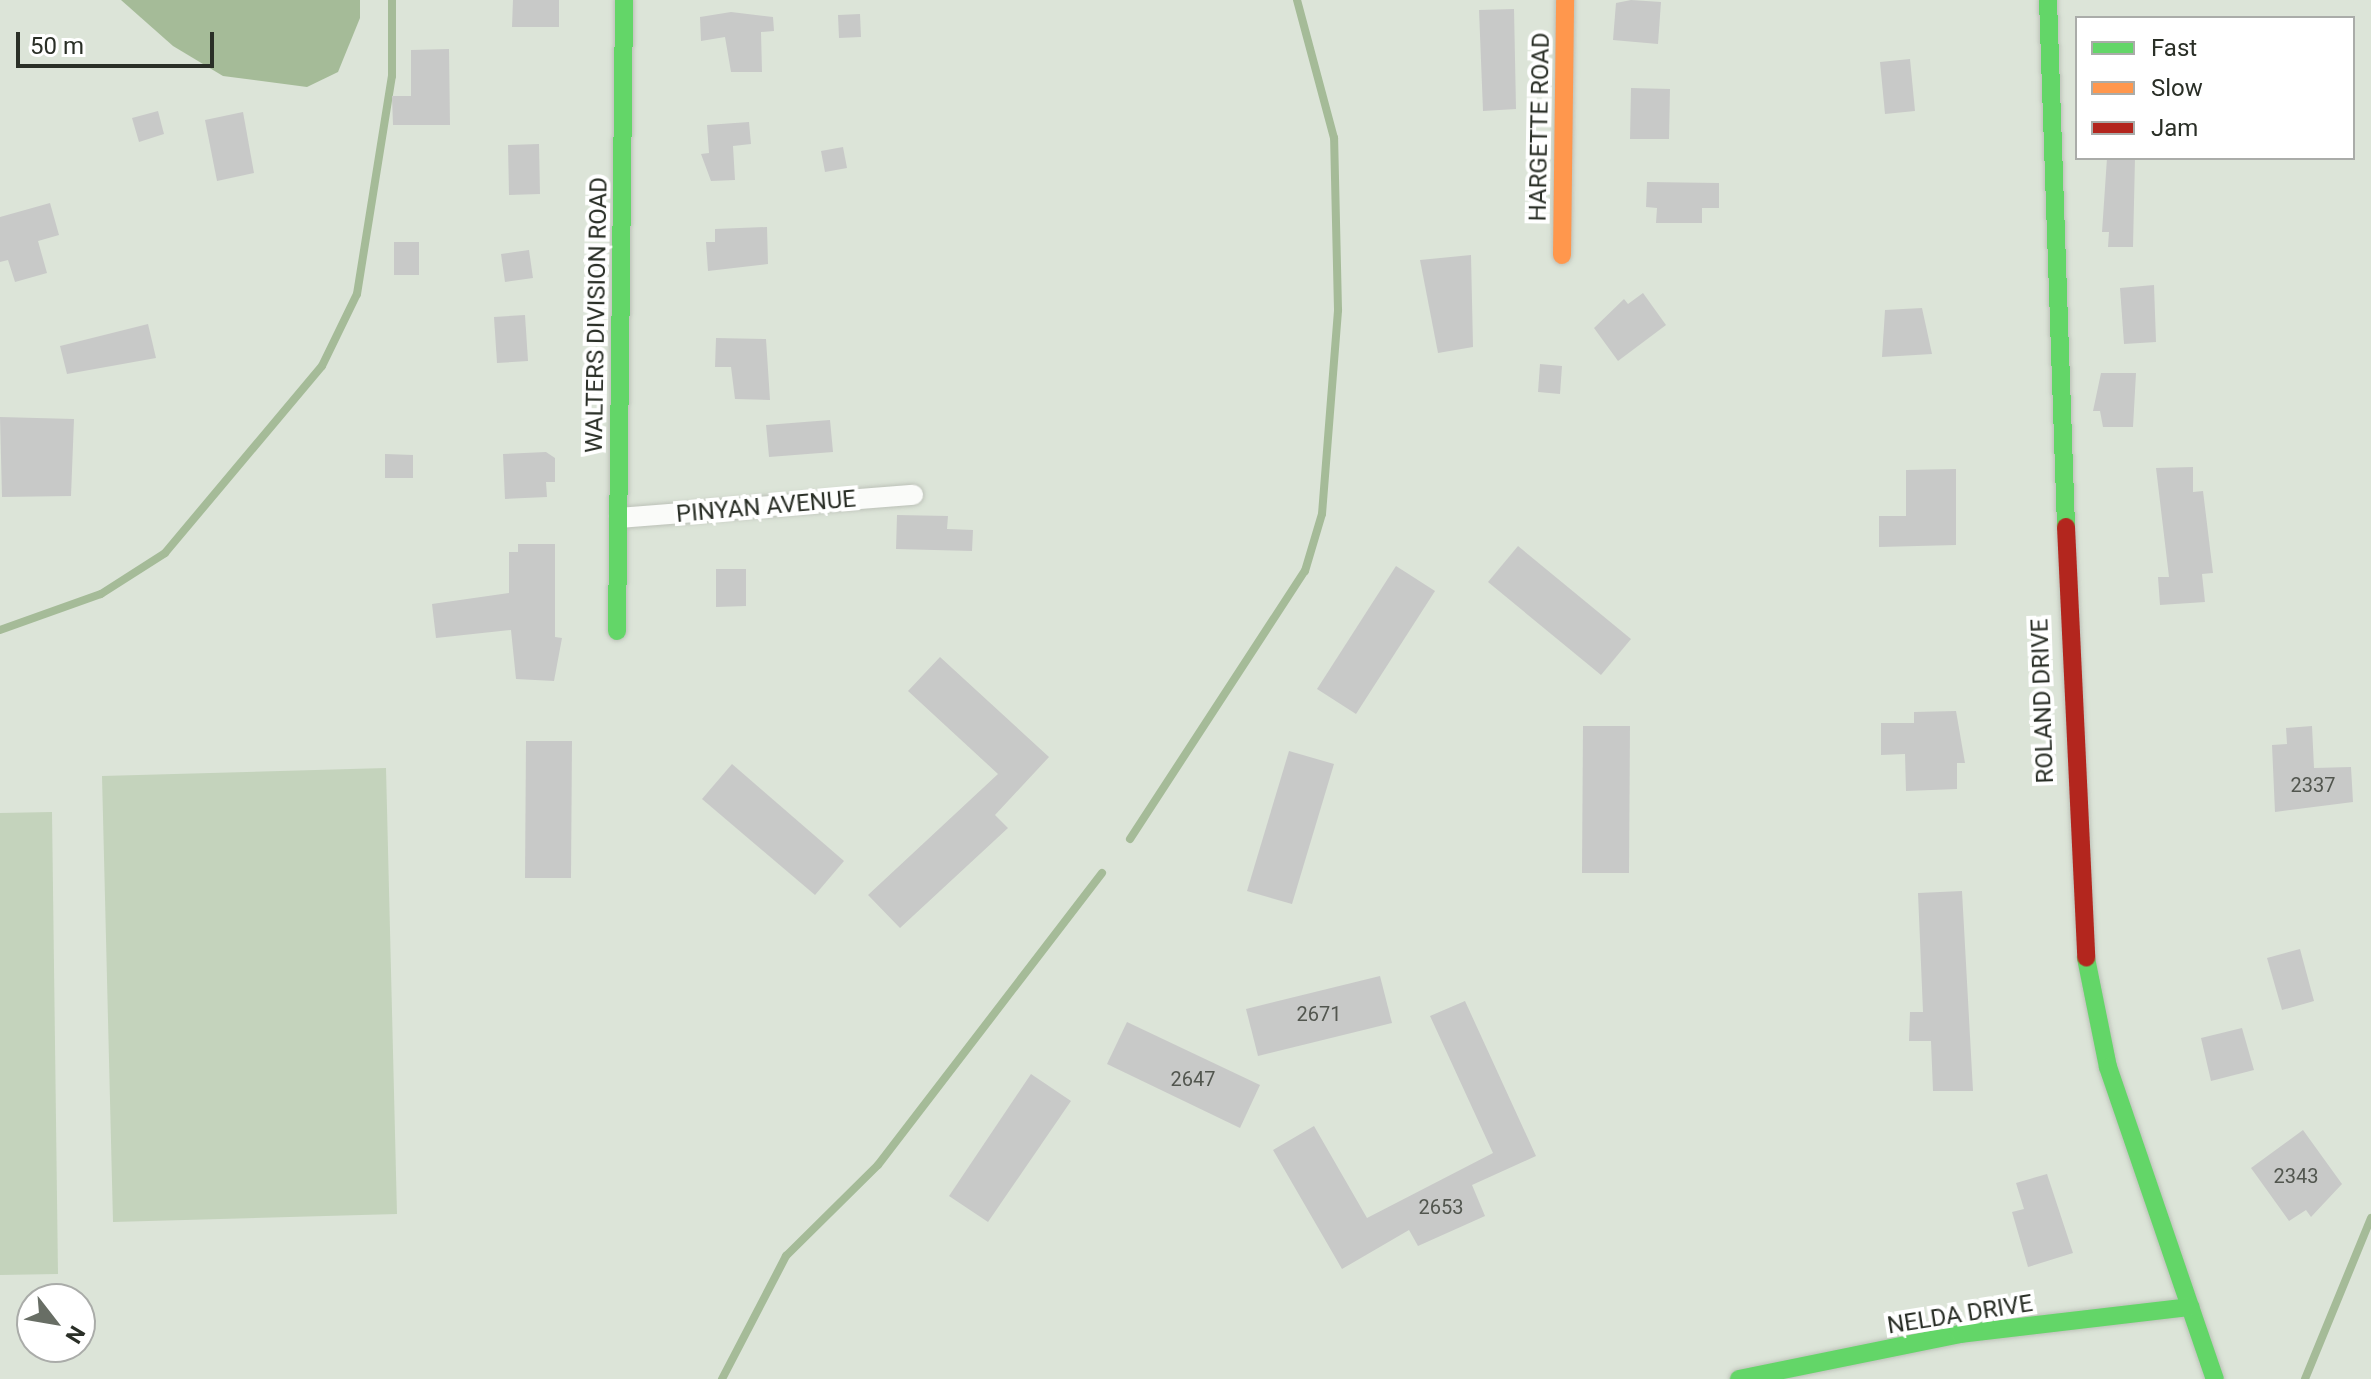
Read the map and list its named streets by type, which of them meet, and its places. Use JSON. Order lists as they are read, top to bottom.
{
  "streets": {
    "street": [
      "HARGETTE ROAD",
      "WALTERS DIVISION ROAD",
      "PINYAN AVENUE",
      "ROLAND DRIVE",
      "NELDA DRIVE"
    ]
  },
  "crossings": [
    ["WALTERS DIVISION ROAD", "PINYAN AVENUE"],
    ["ROLAND DRIVE", "NELDA DRIVE"]
  ],
  "house_numbers": [
    "2337",
    "2671",
    "2647",
    "2343",
    "2653"
  ],
  "legend": ["Fast", "Slow", "Jam"],
  "scale_bar": "50 m",
  "north": "bottom right"
}
